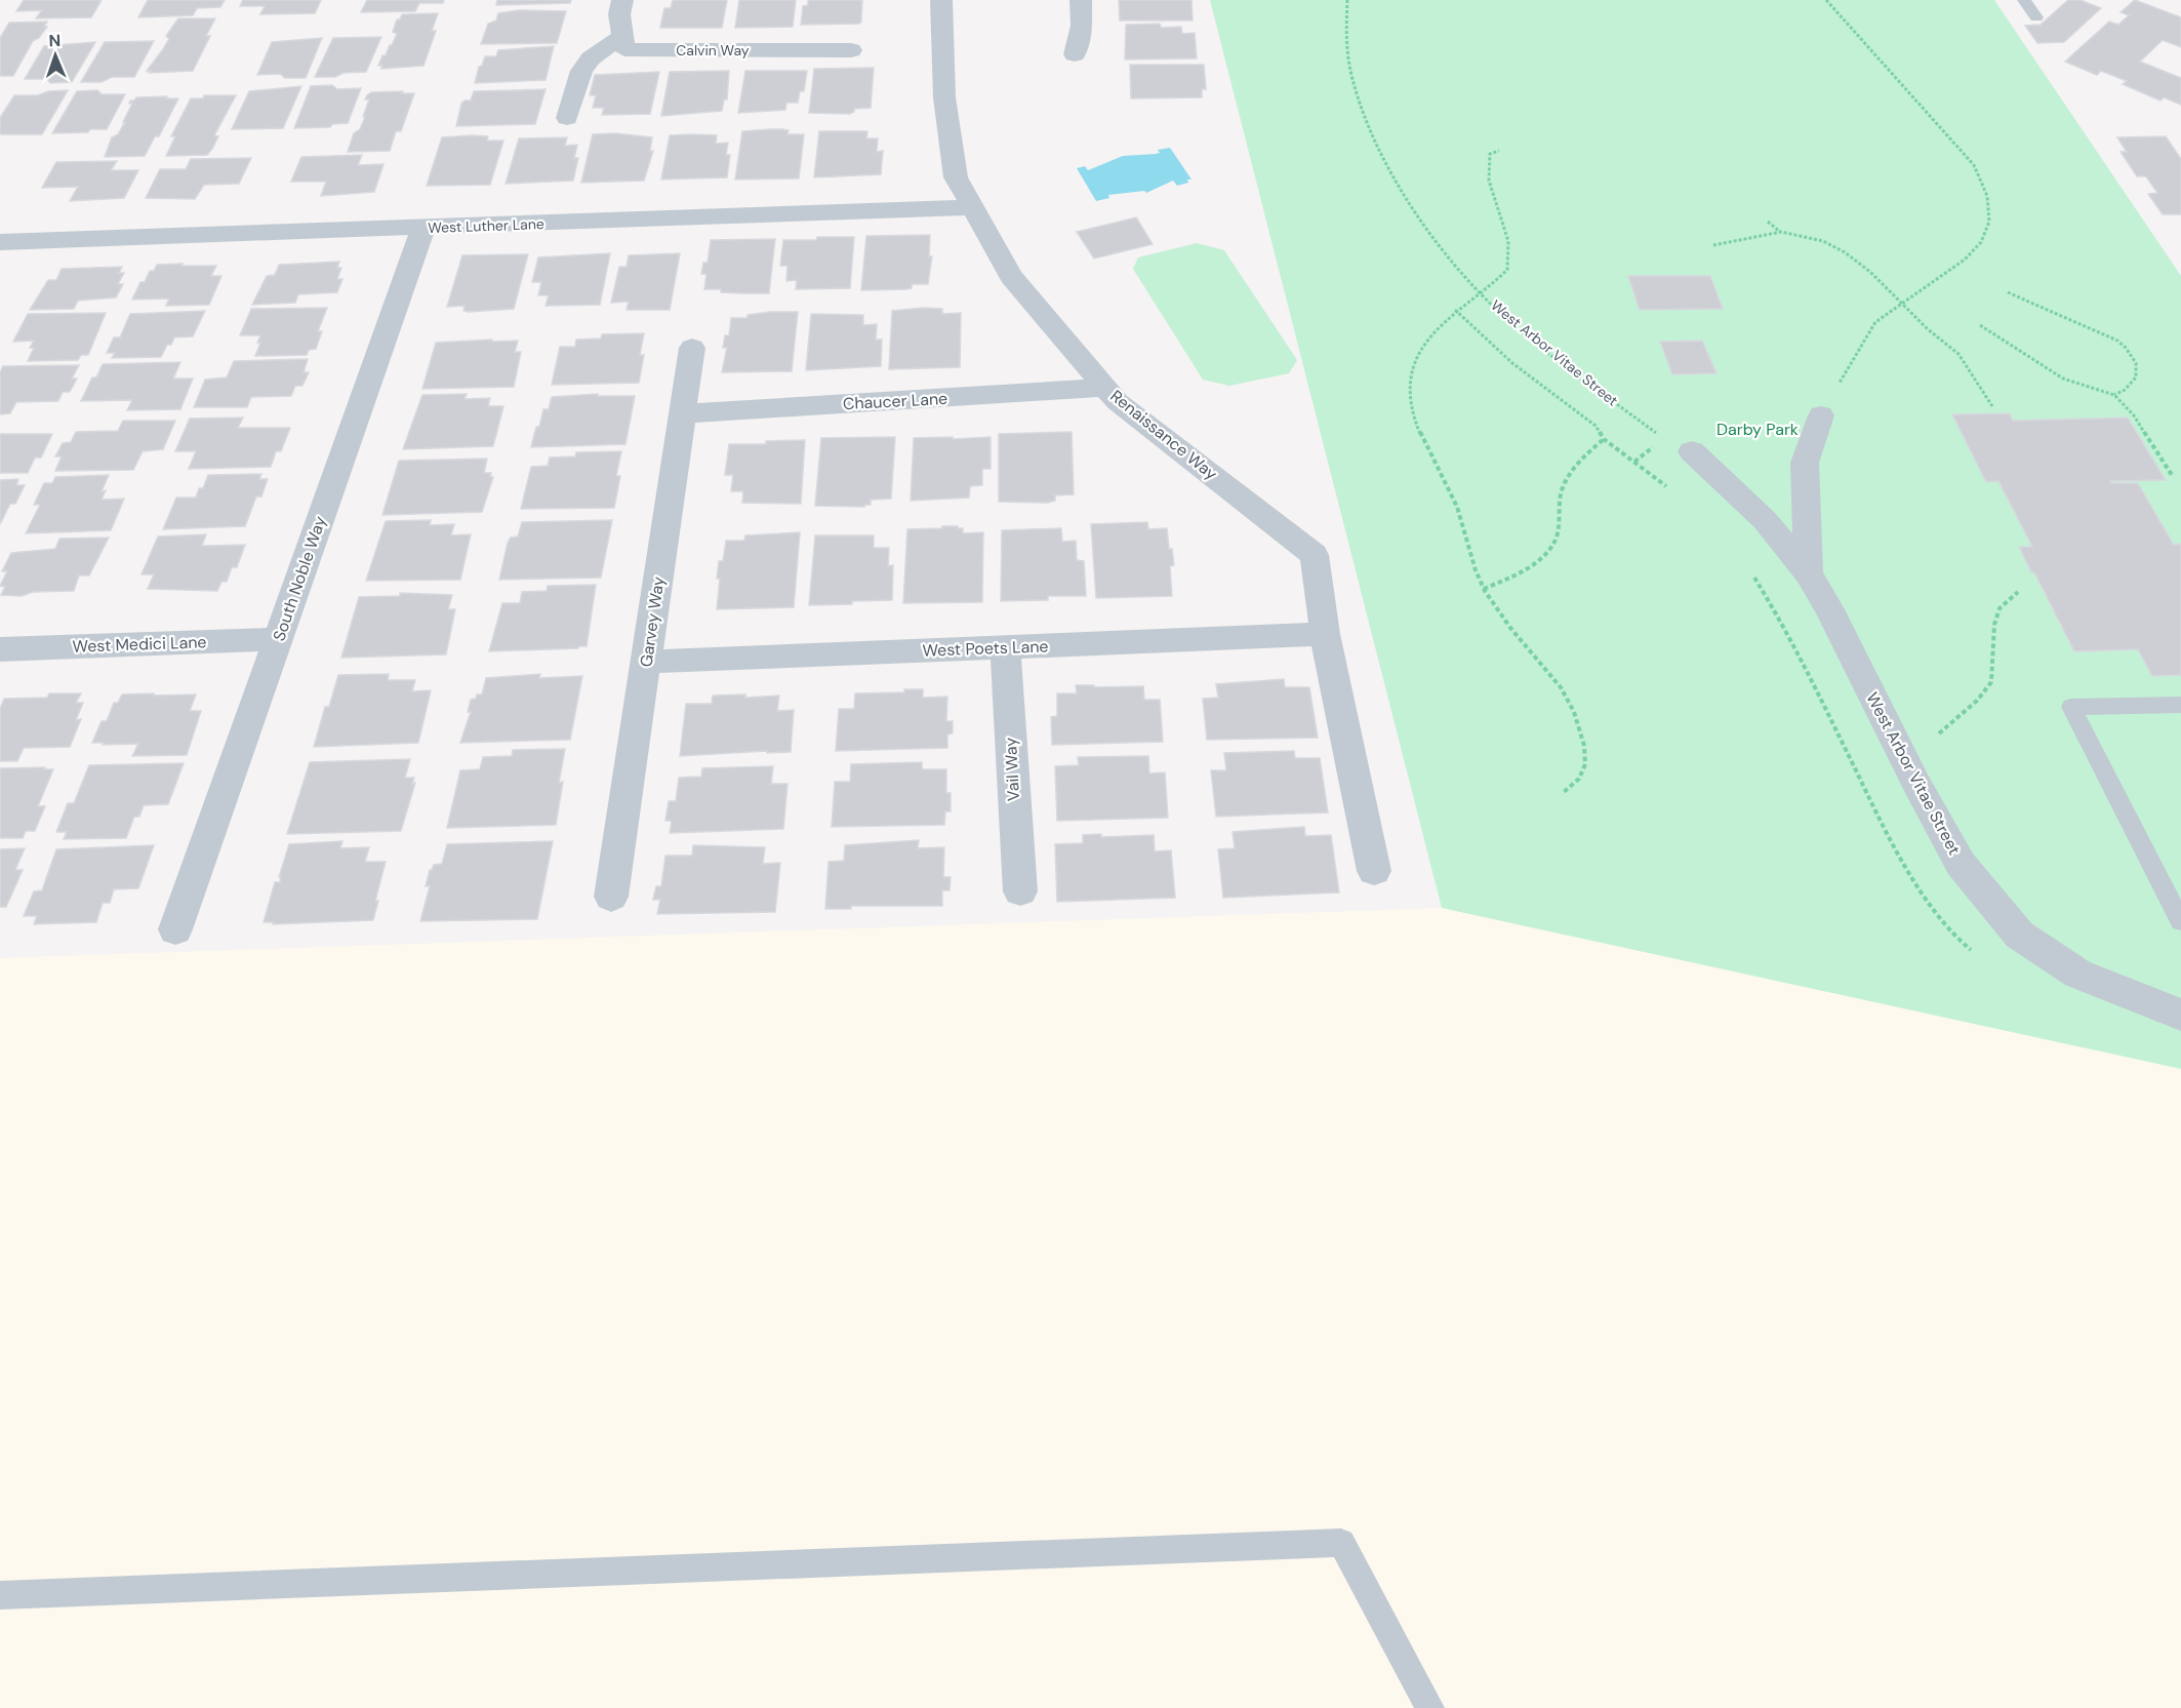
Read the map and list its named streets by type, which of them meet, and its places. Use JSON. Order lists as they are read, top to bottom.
{
  "streets": {
    "street": [
      "Calvin Way",
      "West Luther Lane",
      "West Arbor Vitae Street",
      "Chaucer Lane",
      "Renaissance Way",
      "South Noble Way",
      "Garvey Way",
      "West Medici Lane",
      "West Poets Lane",
      "Vail Way"
    ]
  },
  "crossings": [
    ["West Luther Lane", "Renaissance Way"],
    ["West Luther Lane", "South Noble Way"],
    ["Chaucer Lane", "Renaissance Way"],
    ["Chaucer Lane", "Garvey Way"],
    ["Renaissance Way", "West Poets Lane"],
    ["South Noble Way", "West Medici Lane"],
    ["Garvey Way", "West Poets Lane"],
    ["West Poets Lane", "Vail Way"]
  ],
  "parks": ["Darby Park"],
  "north": "top"
}
